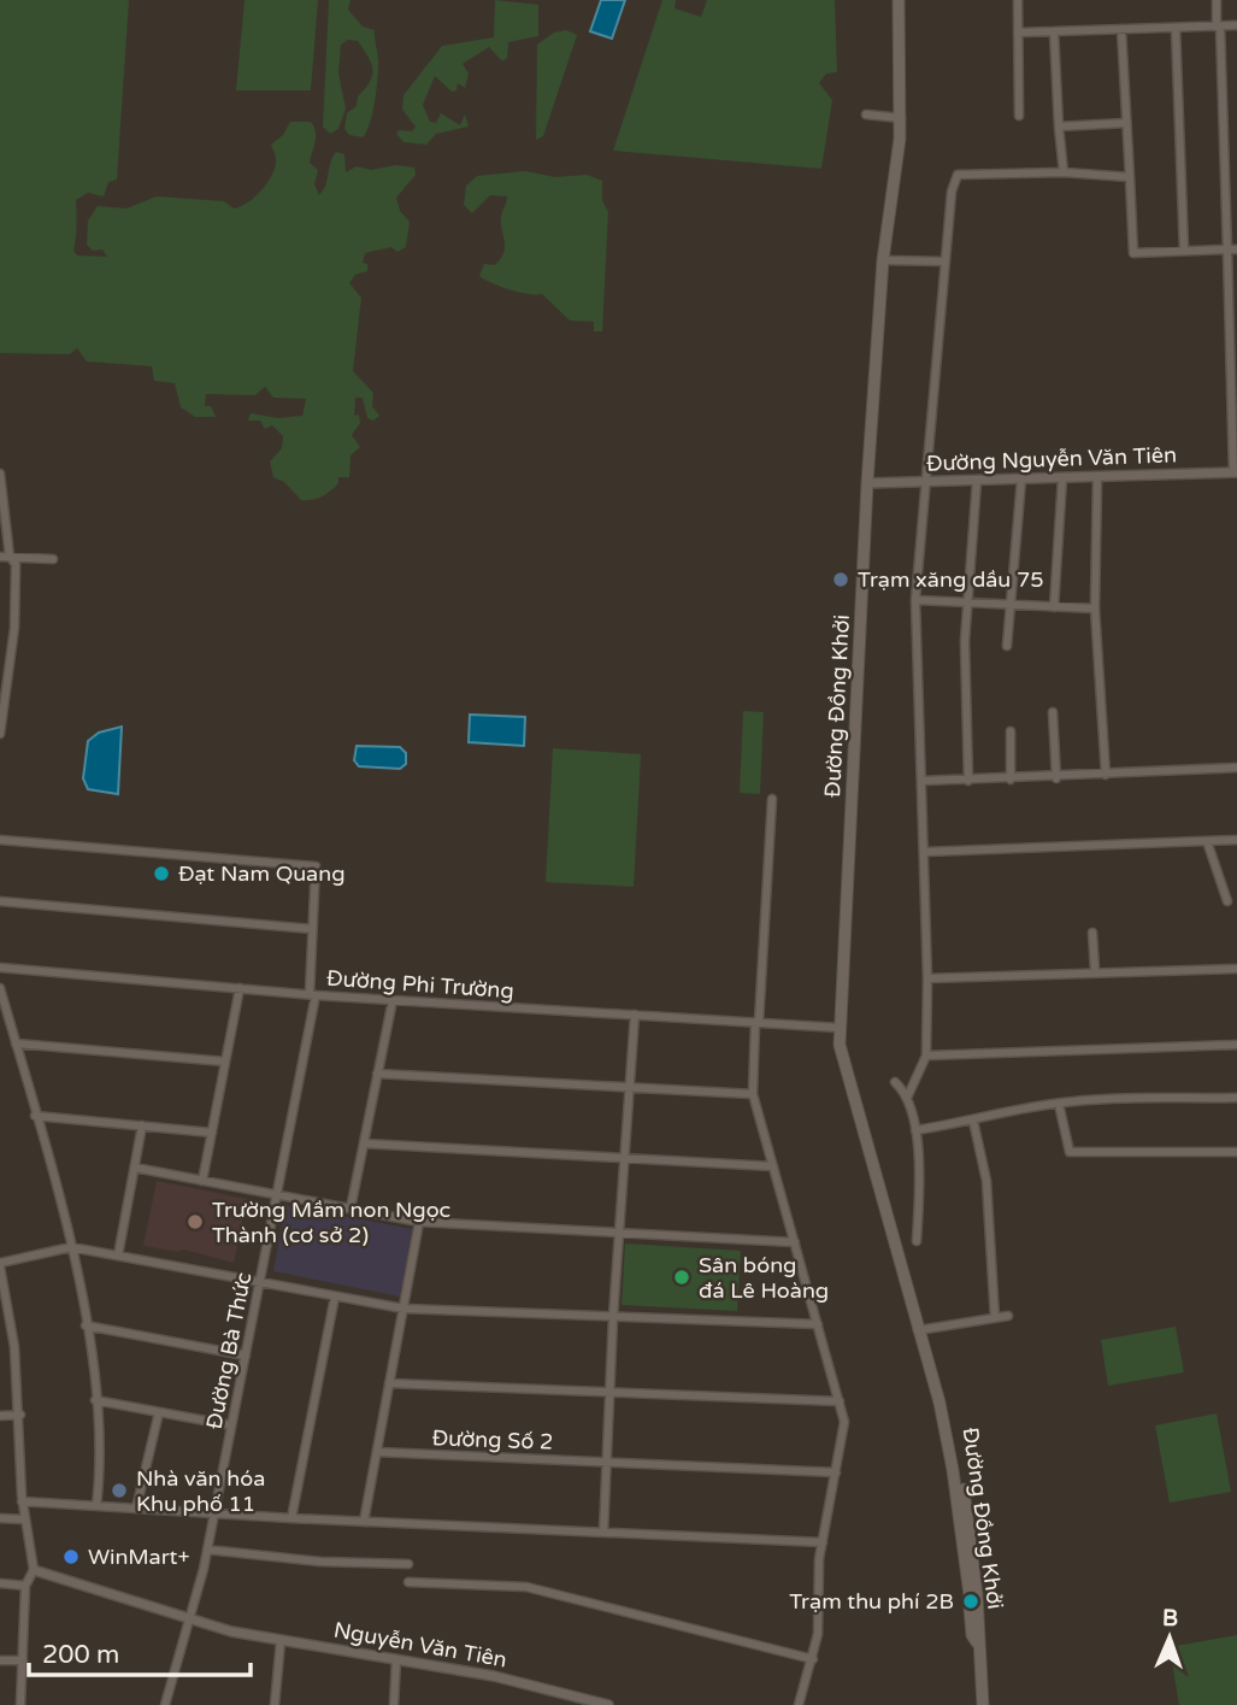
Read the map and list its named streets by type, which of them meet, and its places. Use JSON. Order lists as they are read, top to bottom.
{
  "streets": {
    "main road": ["Đường Đồng Khởi"],
    "street": [
      "Đường Nguyễn Văn Tiên",
      "Đường Phi Trường",
      "Đường Bà Thức",
      "Đường Số 2",
      "Nguyễn Văn Tiên"
    ]
  },
  "crossings": [
    ["Đường Nguyễn Văn Tiên", "Đường Đồng Khởi"],
    ["Đường Đồng Khởi", "Đường Phi Trường"],
    ["Đường Phi Trường", "Đường Bà Thức"],
    ["Đường Bà Thức", "Nguyễn Văn Tiên"]
  ],
  "places": [
    "Trạm xăng dầu 75",
    "Đạt Nam Quang",
    "Trường Mầm non Ngọc Thành (cơ sở 2)",
    "Sân bóng đá Lê Hoàng",
    "Nhà văn hóa Khu phố 11",
    "WinMart+",
    "Trạm thu phí 2B"
  ],
  "scale_bar": "200 m",
  "north": "top"
}
